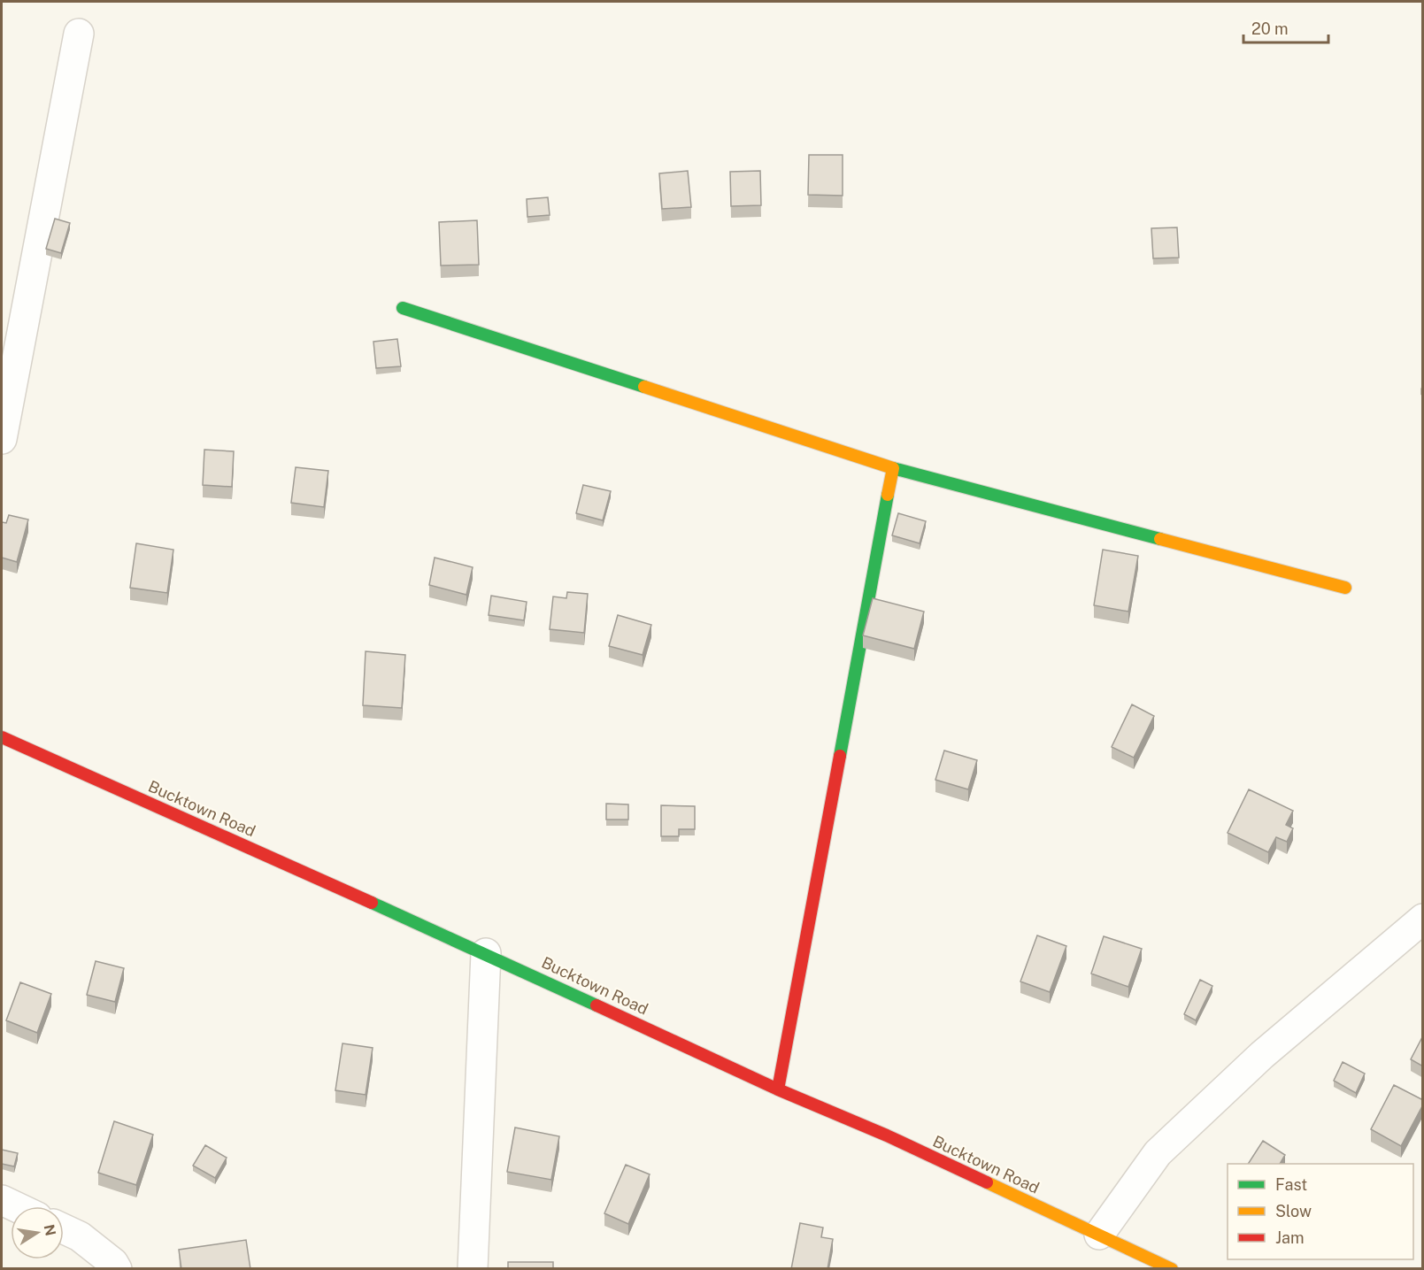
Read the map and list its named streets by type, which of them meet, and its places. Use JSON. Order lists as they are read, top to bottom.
{
  "streets": {
    "street": ["Bucktown Road"]
  },
  "legend": ["Fast", "Slow", "Jam"],
  "scale_bar": "20 m",
  "north": "right"
}
